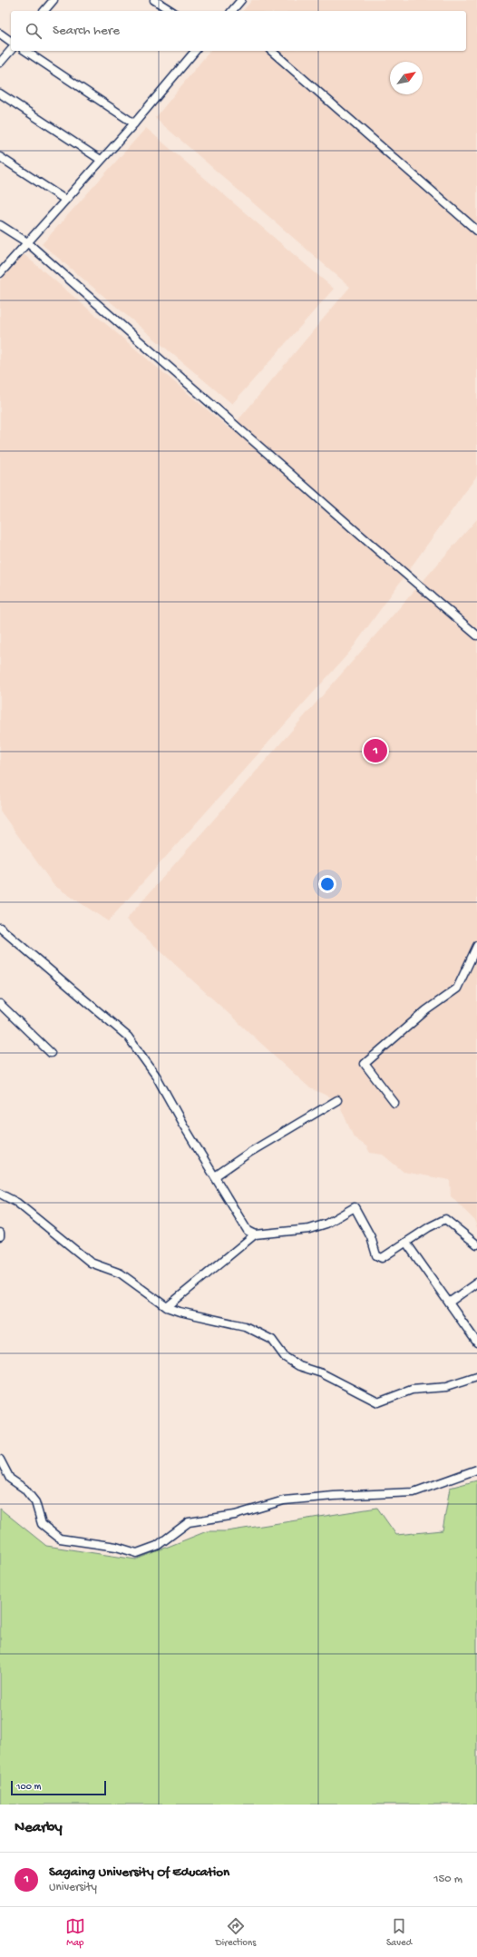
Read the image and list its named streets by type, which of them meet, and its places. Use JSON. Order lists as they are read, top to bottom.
{
  "scale_bar": "100 m",
  "north": "top right",
  "page": {
    "search": "Search here",
    "pins": "1",
    "scale": "100 m",
    "heading": "Nearby",
    "list": [
      {
        "mark": "1",
        "name": "Sagaing University Of Education",
        "note": "University",
        "value": "150 m"
      }
    ],
    "nav": ["Map", "Directions", "Saved"]
  }
}
